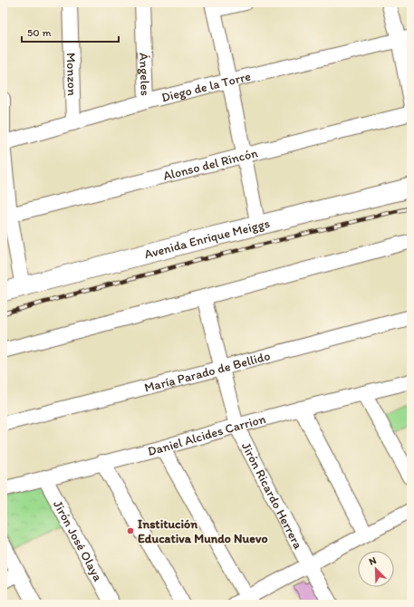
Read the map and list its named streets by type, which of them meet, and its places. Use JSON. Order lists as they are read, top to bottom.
{
  "streets": {
    "street": [
      "Monzon",
      "Ángeles",
      "Diego de la Torre",
      "Alonso del Rincón",
      "Avenida Enrique Meiggs",
      "María Parado de Bellido",
      "Daniel Alcides Carrion",
      "Jirón Ricardo Herrera",
      "Jirón José Olaya"
    ]
  },
  "crossings": [
    ["Monzon", "Diego de la Torre"],
    ["Ángeles", "Diego de la Torre"],
    ["María Parado de Bellido", "Jirón Ricardo Herrera"],
    ["Daniel Alcides Carrion", "Jirón Ricardo Herrera"],
    ["Daniel Alcides Carrion", "Jirón José Olaya"]
  ],
  "places": ["Institución Educativa Mundo Nuevo"],
  "scale_bar": "50 m",
  "north": "top left"
}
